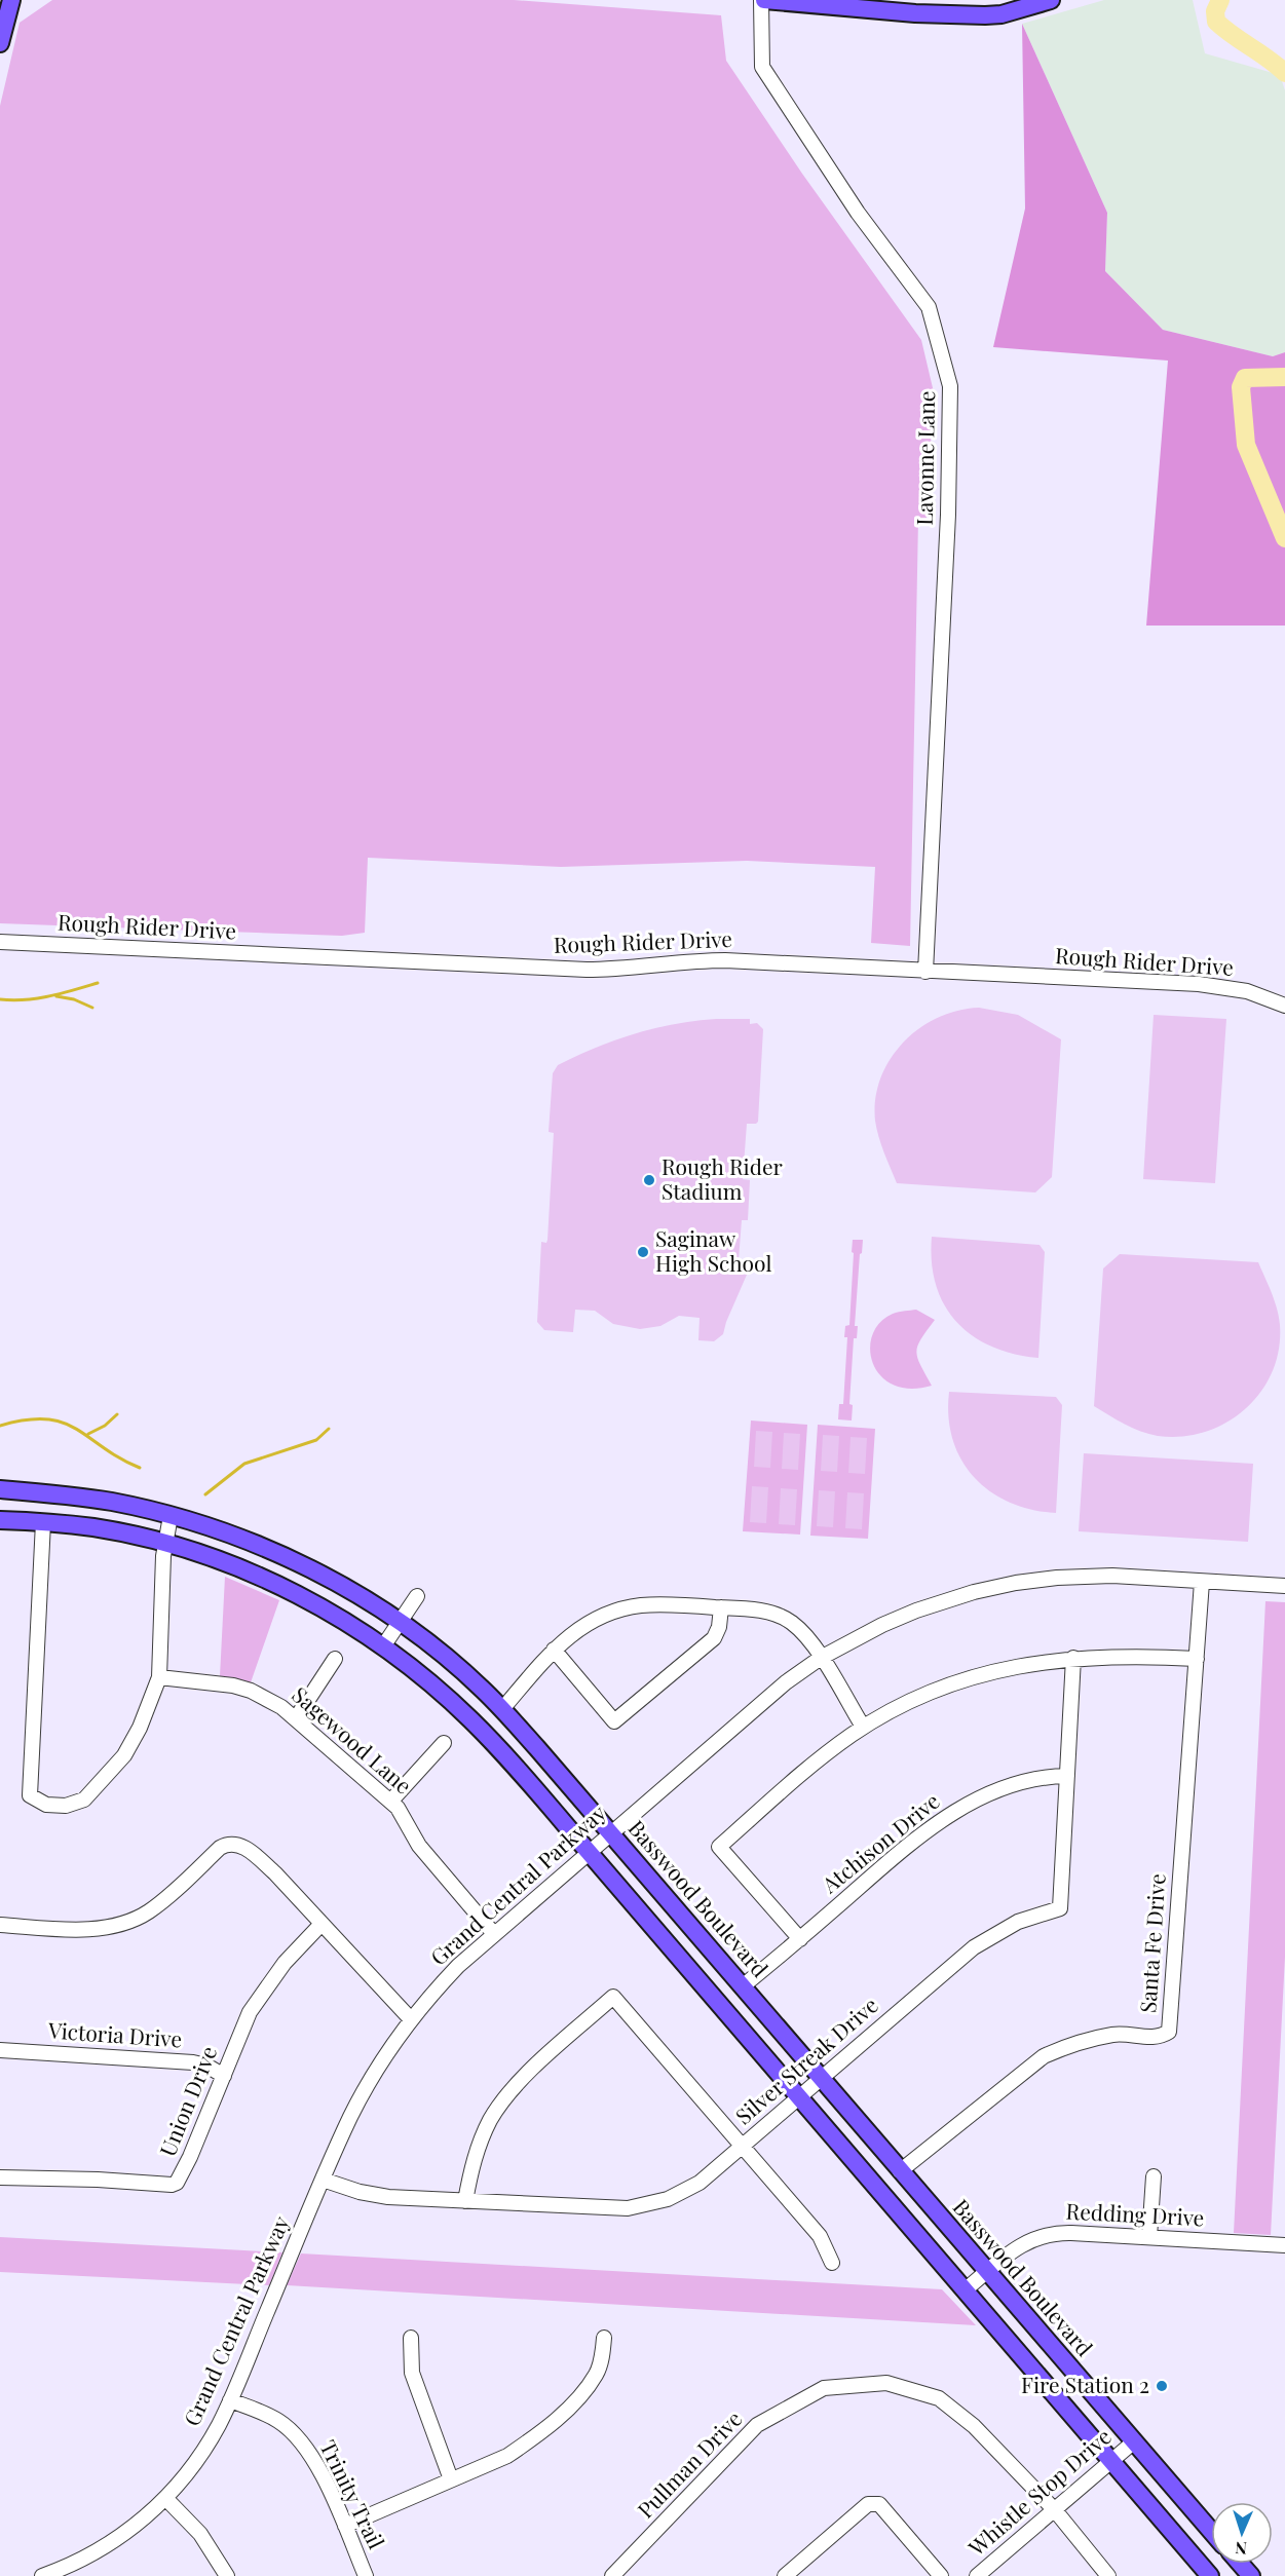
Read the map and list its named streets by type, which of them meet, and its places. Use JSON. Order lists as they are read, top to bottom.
{
  "streets": {
    "main road": ["Basswood Boulevard"],
    "street": [
      "Lavonne Lane",
      "Rough Rider Drive",
      "Sagewood Lane",
      "Atchison Drive",
      "Grand Central Parkway",
      "Santa Fe Drive",
      "Victoria Drive",
      "Silver Streak Drive",
      "Union Drive",
      "Redding Drive",
      "Pullman Drive",
      "Whistle Stop Drive",
      "Trinity Trail"
    ]
  },
  "crossings": [
    ["Lavonne Lane", "Rough Rider Drive"],
    ["Sagewood Lane", "Grand Central Parkway"],
    ["Atchison Drive", "Basswood Boulevard"],
    ["Atchison Drive", "Silver Streak Drive"],
    ["Grand Central Parkway", "Basswood Boulevard"],
    ["Grand Central Parkway", "Santa Fe Drive"],
    ["Grand Central Parkway", "Silver Streak Drive"],
    ["Grand Central Parkway", "Trinity Trail"],
    ["Basswood Boulevard", "Santa Fe Drive"],
    ["Basswood Boulevard", "Silver Streak Drive"],
    ["Basswood Boulevard", "Redding Drive"],
    ["Basswood Boulevard", "Whistle Stop Drive"],
    ["Victoria Drive", "Union Drive"],
    ["Pullman Drive", "Whistle Stop Drive"]
  ],
  "places": ["Rough Rider Stadium", "Saginaw High School", "Fire Station 2"],
  "north": "bottom"
}
